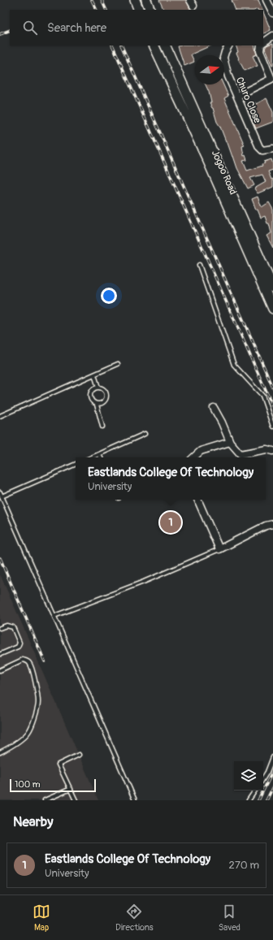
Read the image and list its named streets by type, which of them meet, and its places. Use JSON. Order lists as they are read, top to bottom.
{
  "streets": {
    "main road": ["Jogoo Road"],
    "street": ["Churo Close"]
  },
  "scale_bar": "100 m",
  "north": "right",
  "page": {
    "search": "Search here",
    "popup": ["Eastlands College Of Technology", "University"],
    "pins": "1",
    "scale": "100 m",
    "heading": "Nearby",
    "list": [
      {
        "mark": "1",
        "name": "Eastlands College Of Technology",
        "note": "University",
        "value": "270 m"
      }
    ],
    "nav": ["Map", "Directions", "Saved"]
  }
}
